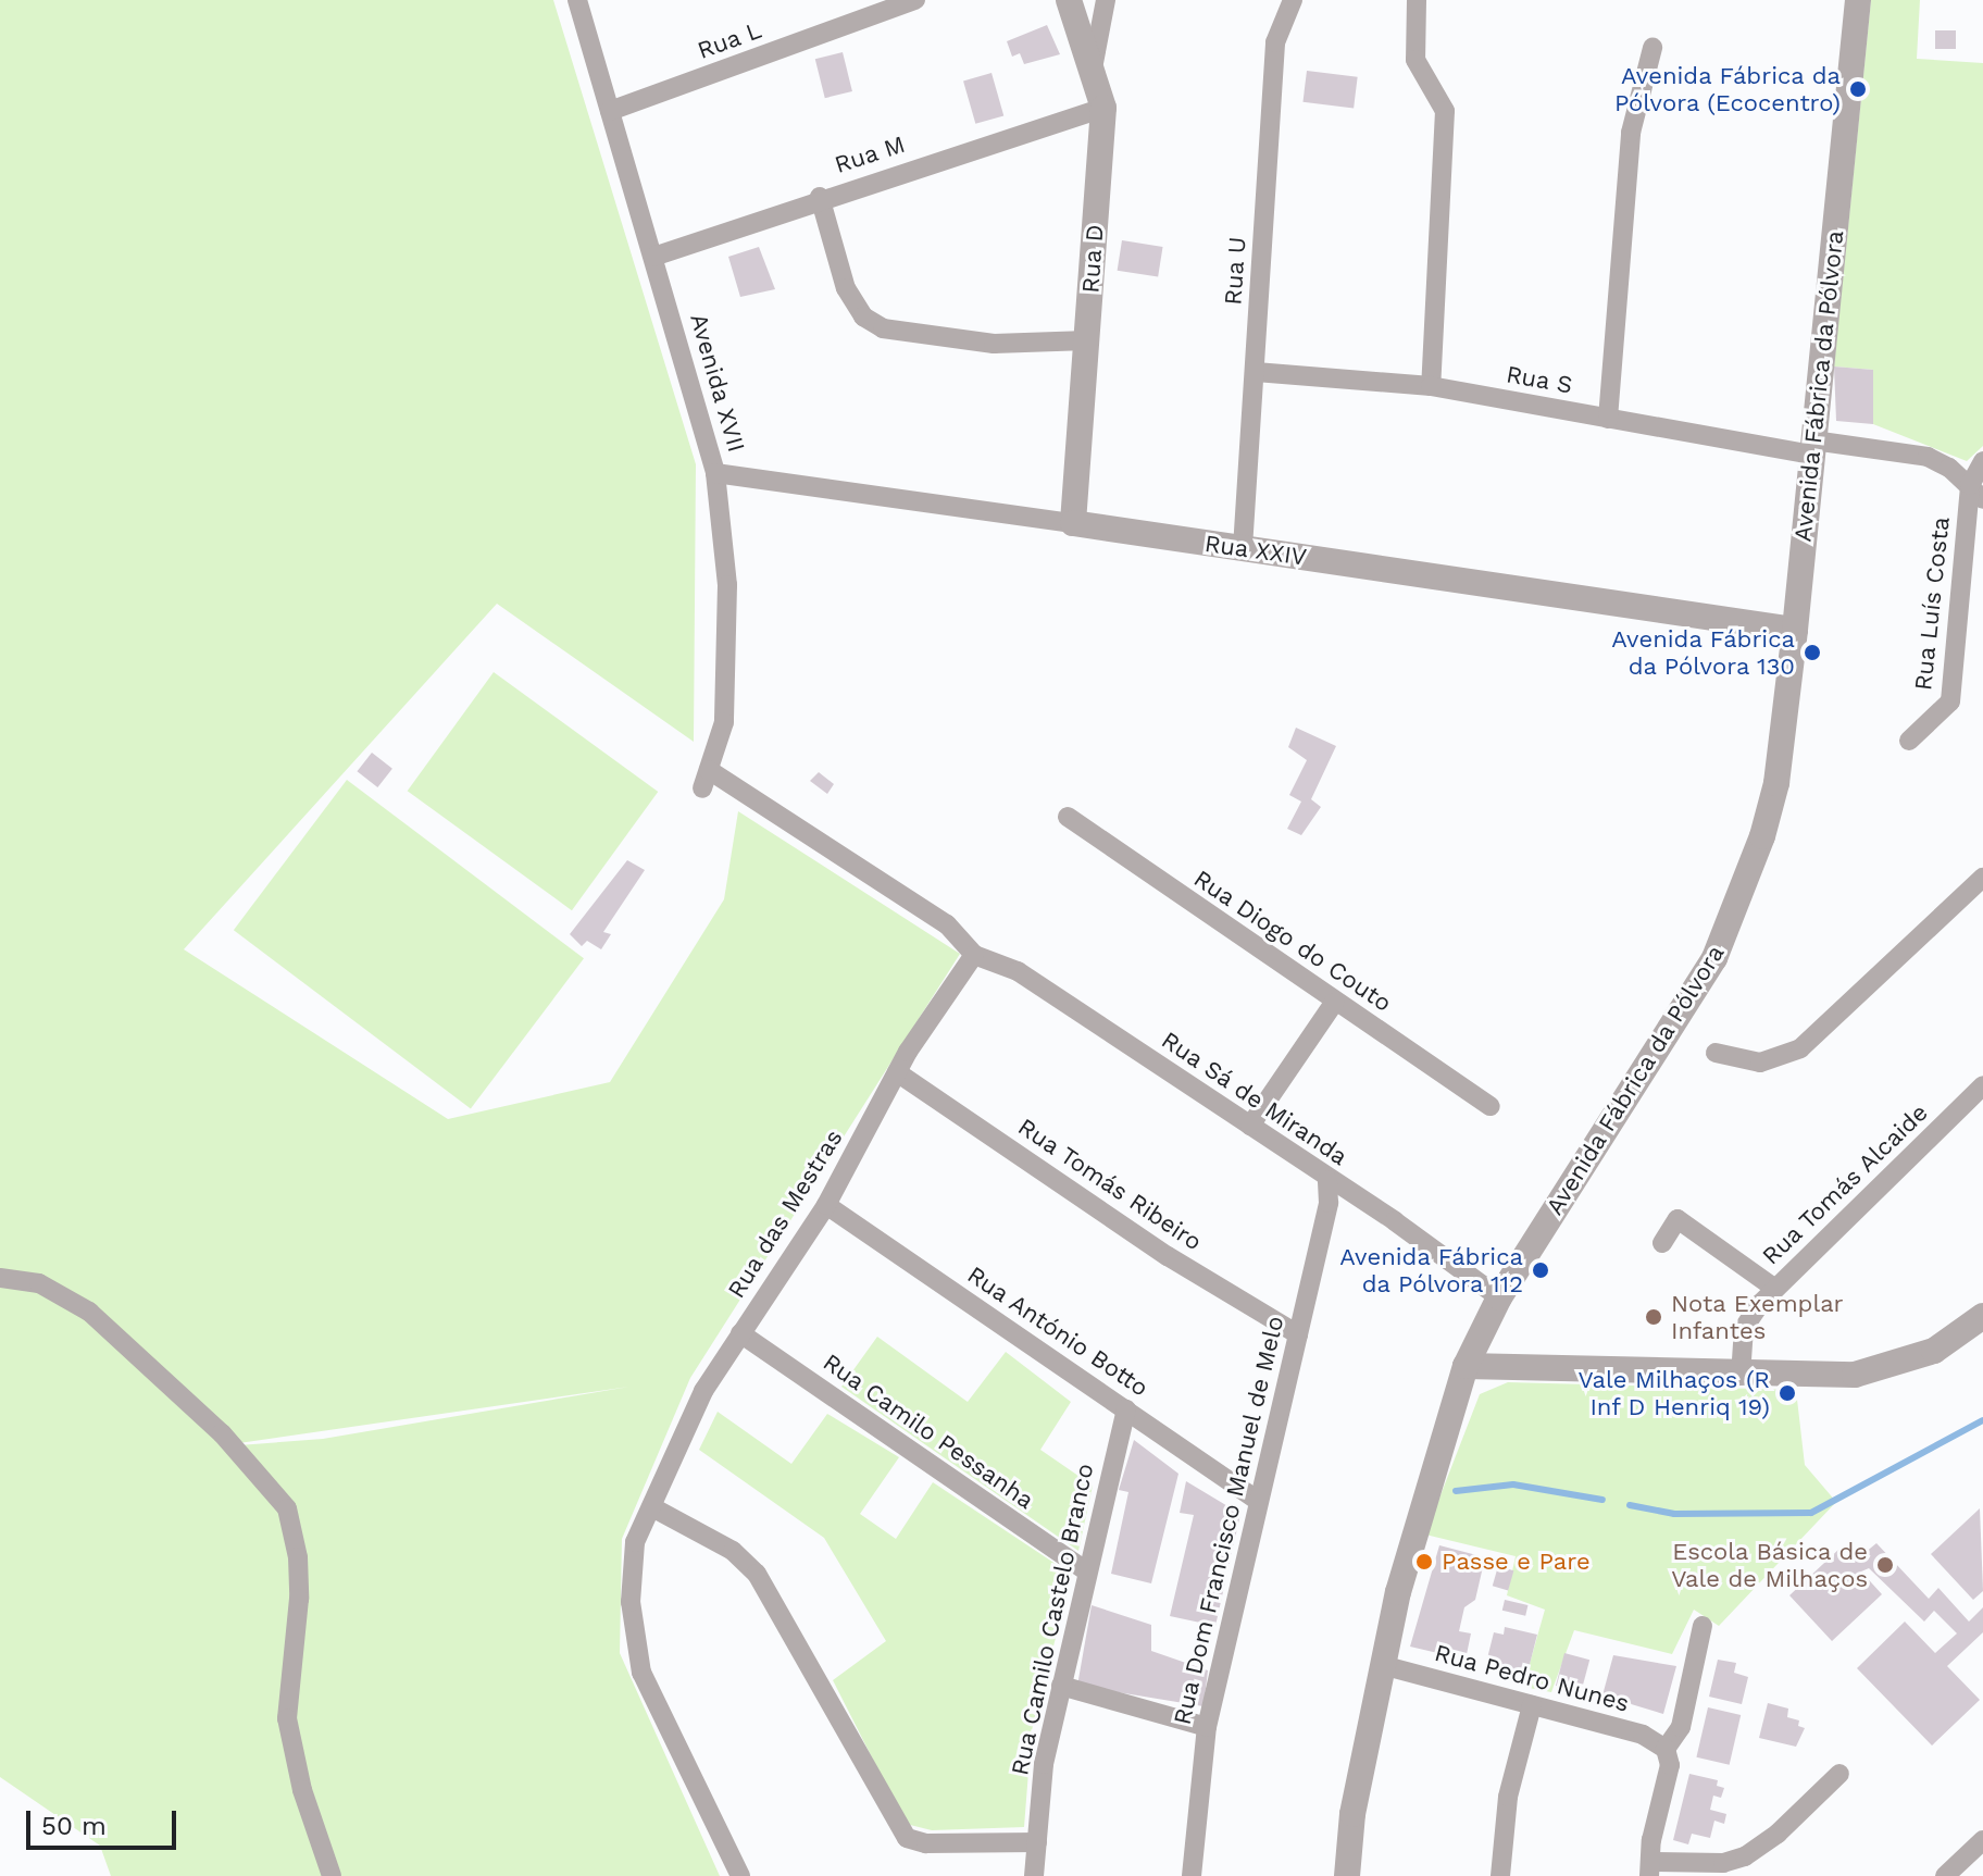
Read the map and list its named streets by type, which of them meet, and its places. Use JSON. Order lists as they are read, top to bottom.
{
  "streets": {
    "street": [
      "Rua L",
      "Rua M",
      "Rua D",
      "Rua U",
      "Rua S",
      "Avenida XVII",
      "Avenida Fábrica da Pólvora",
      "Rua XXIV",
      "Rua Luís Costa",
      "Rua Diogo do Couto",
      "Rua Sá de Miranda",
      "Rua Tomás Ribeiro",
      "Rua Tomás Alcaide",
      "Rua das Mestras",
      "Rua António Botto",
      "Rua Camilo Pessanha",
      "Rua Dom Francisco Manuel de Melo",
      "Rua Camilo Castelo Branco",
      "Rua Pedro Nunes"
    ]
  },
  "crossings": [
    ["Rua L", "Avenida XVII"],
    ["Rua M", "Rua D"],
    ["Rua M", "Avenida XVII"],
    ["Rua D", "Rua XXIV"],
    ["Rua U", "Rua S"],
    ["Rua U", "Rua XXIV"],
    ["Rua S", "Avenida Fábrica da Pólvora"],
    ["Rua S", "Rua Luís Costa"],
    ["Avenida XVII", "Rua XXIV"],
    ["Avenida XVII", "Rua Sá de Miranda"],
    ["Avenida XVII", "Rua das Mestras"],
    ["Avenida Fábrica da Pólvora", "Rua XXIV"],
    ["Avenida Fábrica da Pólvora", "Rua Sá de Miranda"],
    ["Avenida Fábrica da Pólvora", "Rua Pedro Nunes"],
    ["Rua Sá de Miranda", "Rua das Mestras"],
    ["Rua Sá de Miranda", "Rua Dom Francisco Manuel de Melo"],
    ["Rua Tomás Ribeiro", "Rua das Mestras"],
    ["Rua Tomás Ribeiro", "Rua Dom Francisco Manuel de Melo"],
    ["Rua das Mestras", "Rua António Botto"],
    ["Rua das Mestras", "Rua Camilo Pessanha"],
    ["Rua António Botto", "Rua Dom Francisco Manuel de Melo"],
    ["Rua António Botto", "Rua Camilo Castelo Branco"],
    ["Rua Camilo Pessanha", "Rua Camilo Castelo Branco"]
  ],
  "places": [
    "Avenida Fábrica da Pólvora (Ecocentro)",
    "Avenida Fábrica da Pólvora 130",
    "Avenida Fábrica da Pólvora 112",
    "Nota Exemplar Infantes",
    "Vale Milhaços (R Inf D Henriq 19)",
    "Passe e Pare",
    "Escola Básica de Vale de Milhaços"
  ],
  "scale_bar": "50 m"
}
